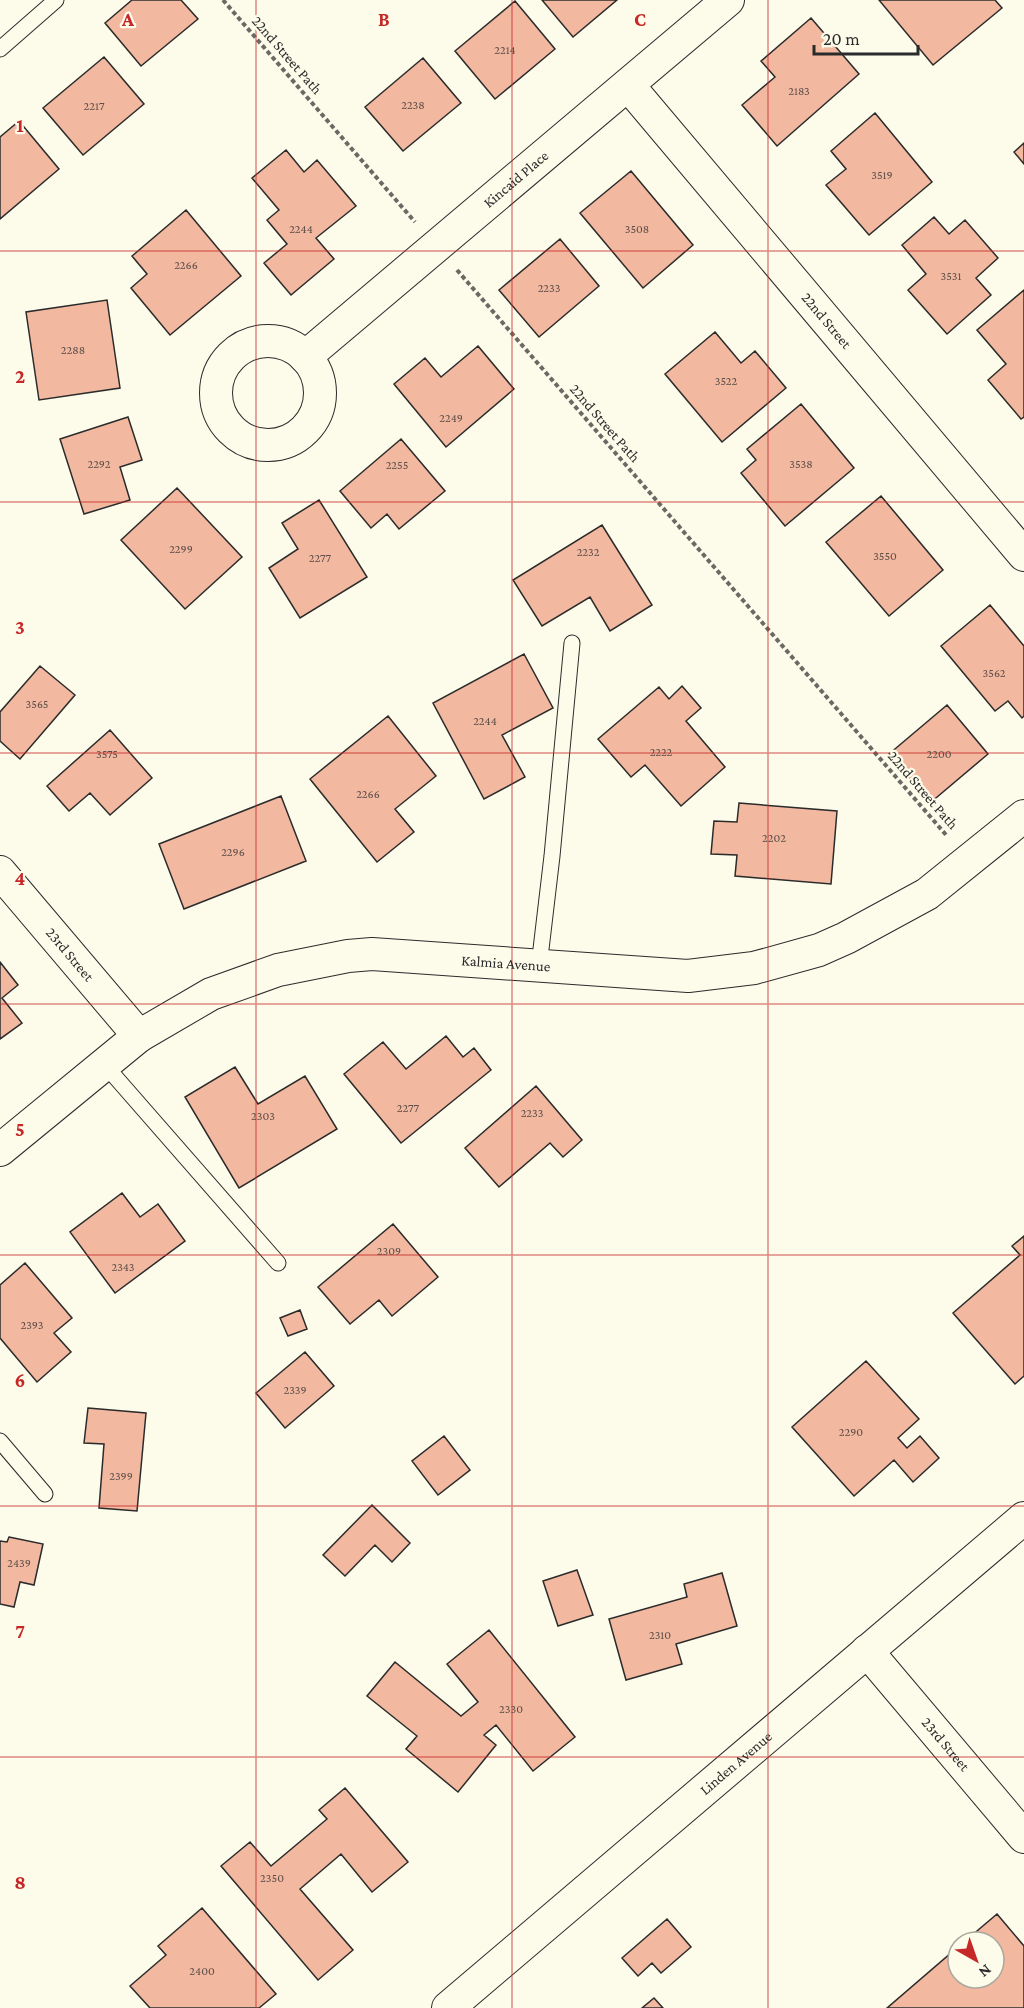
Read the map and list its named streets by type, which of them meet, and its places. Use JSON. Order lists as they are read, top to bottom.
{
  "streets": {
    "street": [
      "Kincaid Place",
      "22nd Street",
      "23rd Street",
      "Kalmia Avenue",
      "Linden Avenue"
    ],
    "path": ["22nd Street Path"]
  },
  "crossings": [
    ["22nd Street Path", "Kincaid Place"],
    ["22nd Street Path", "Kalmia Avenue"],
    ["Kincaid Place", "22nd Street"],
    ["23rd Street", "Kalmia Avenue"],
    ["23rd Street", "Linden Avenue"]
  ],
  "house_numbers": [
    "2214",
    "2183",
    "2238",
    "2217",
    "3519",
    "2244",
    "3508",
    "2266",
    "3531",
    "2233",
    "2288",
    "3522",
    "2249",
    "2292",
    "3538",
    "2255",
    "2299",
    "2232",
    "3550",
    "2277",
    "3562",
    "3565",
    "2244",
    "2222",
    "3575",
    "2200",
    "2266",
    "2202",
    "2296",
    "2277",
    "2233",
    "2303",
    "2309",
    "2343",
    "2393",
    "2339",
    "2290",
    "2399",
    "2439",
    "2310",
    "2330",
    "2350",
    "2400"
  ],
  "scale_bar": "20 m",
  "north": "bottom right",
  "grid": {
    "columns": ["A", "B", "C"],
    "rows": [
      "1",
      "2",
      "3",
      "4",
      "5",
      "6",
      "7",
      "8"
    ]
  }
}
